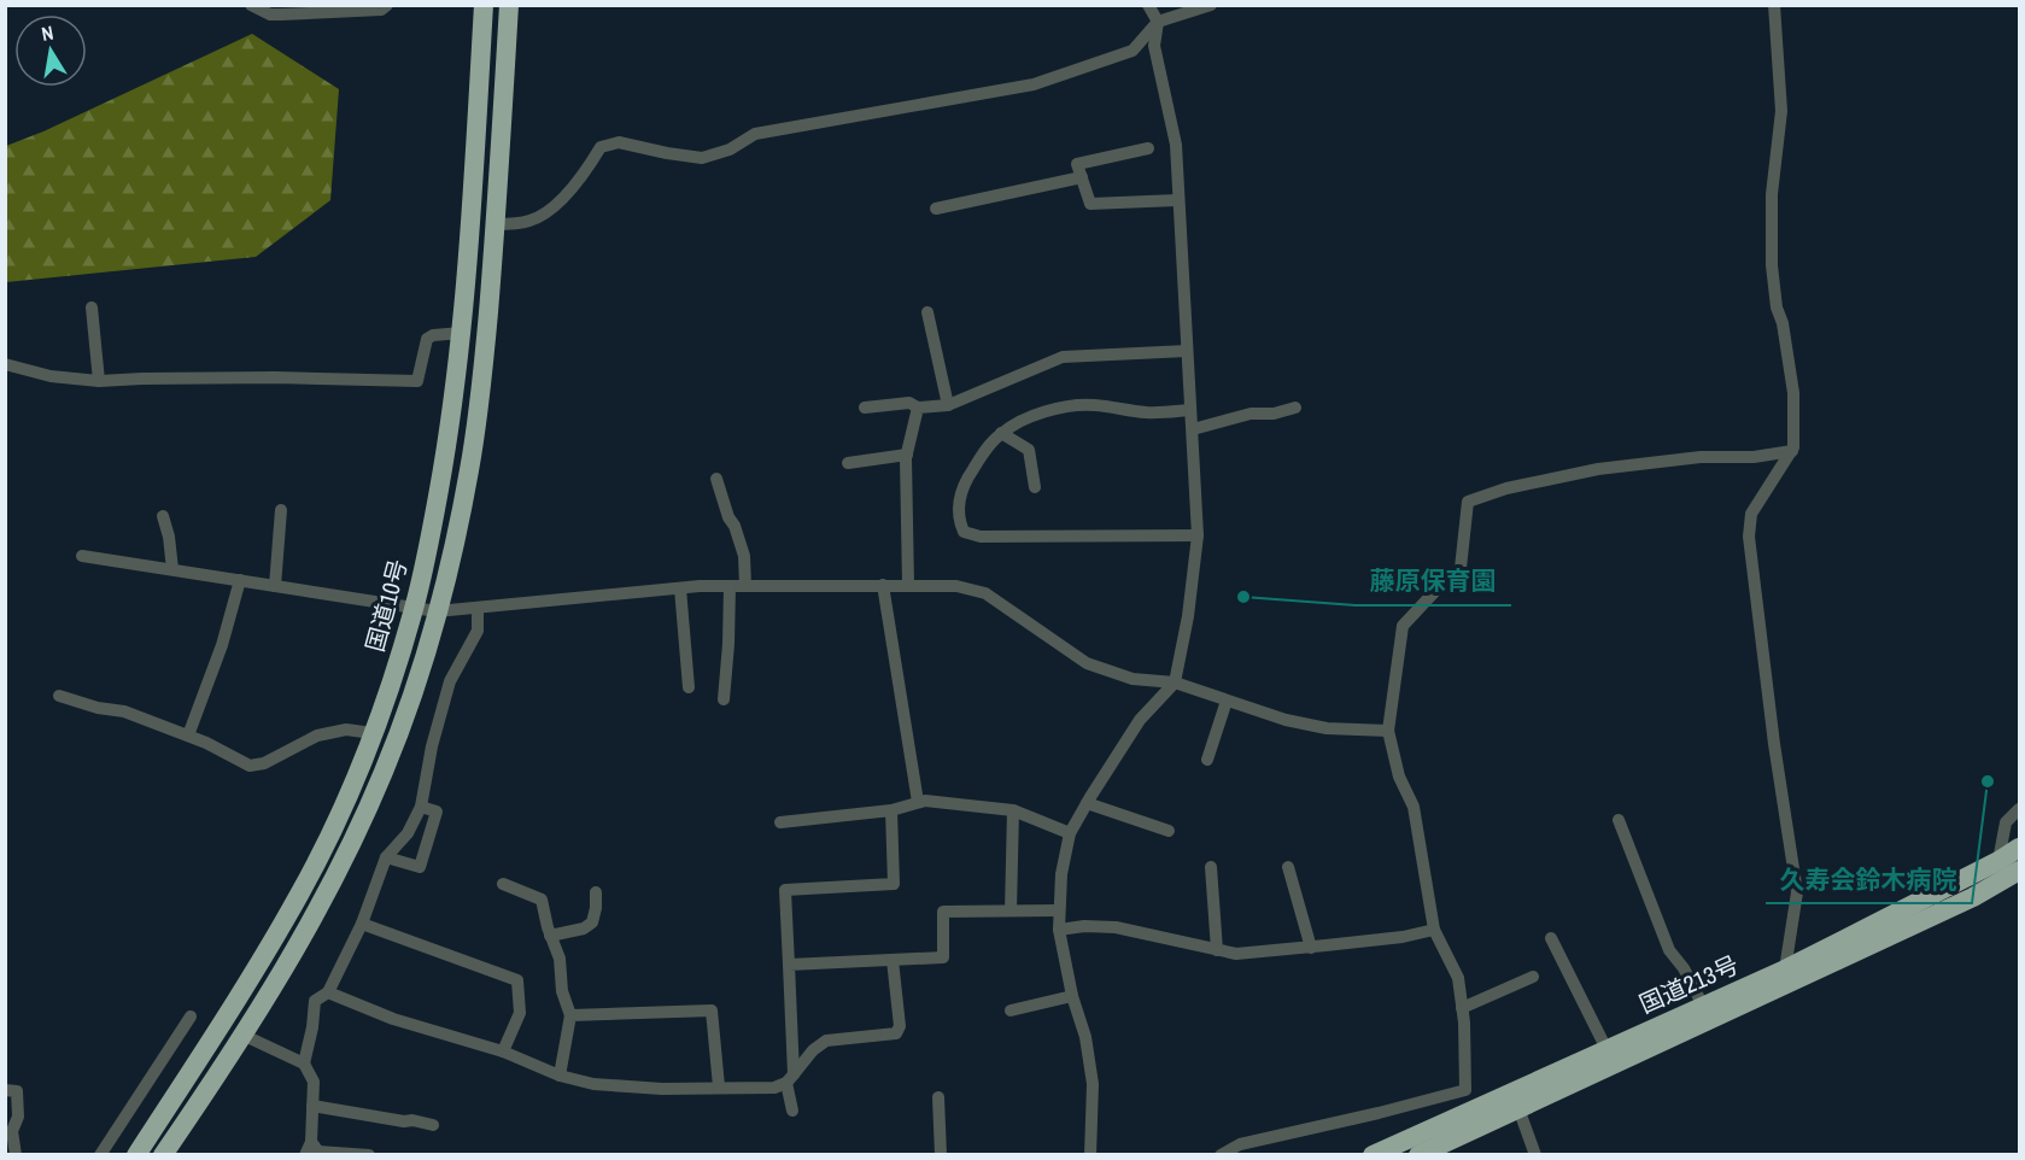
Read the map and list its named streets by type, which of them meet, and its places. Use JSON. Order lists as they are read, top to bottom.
{
  "streets": {
    "highway": ["国道10号", "国道213号"]
  },
  "places": ["藤原保育園", "久寿会鈴木病院"],
  "north": "top"
}
